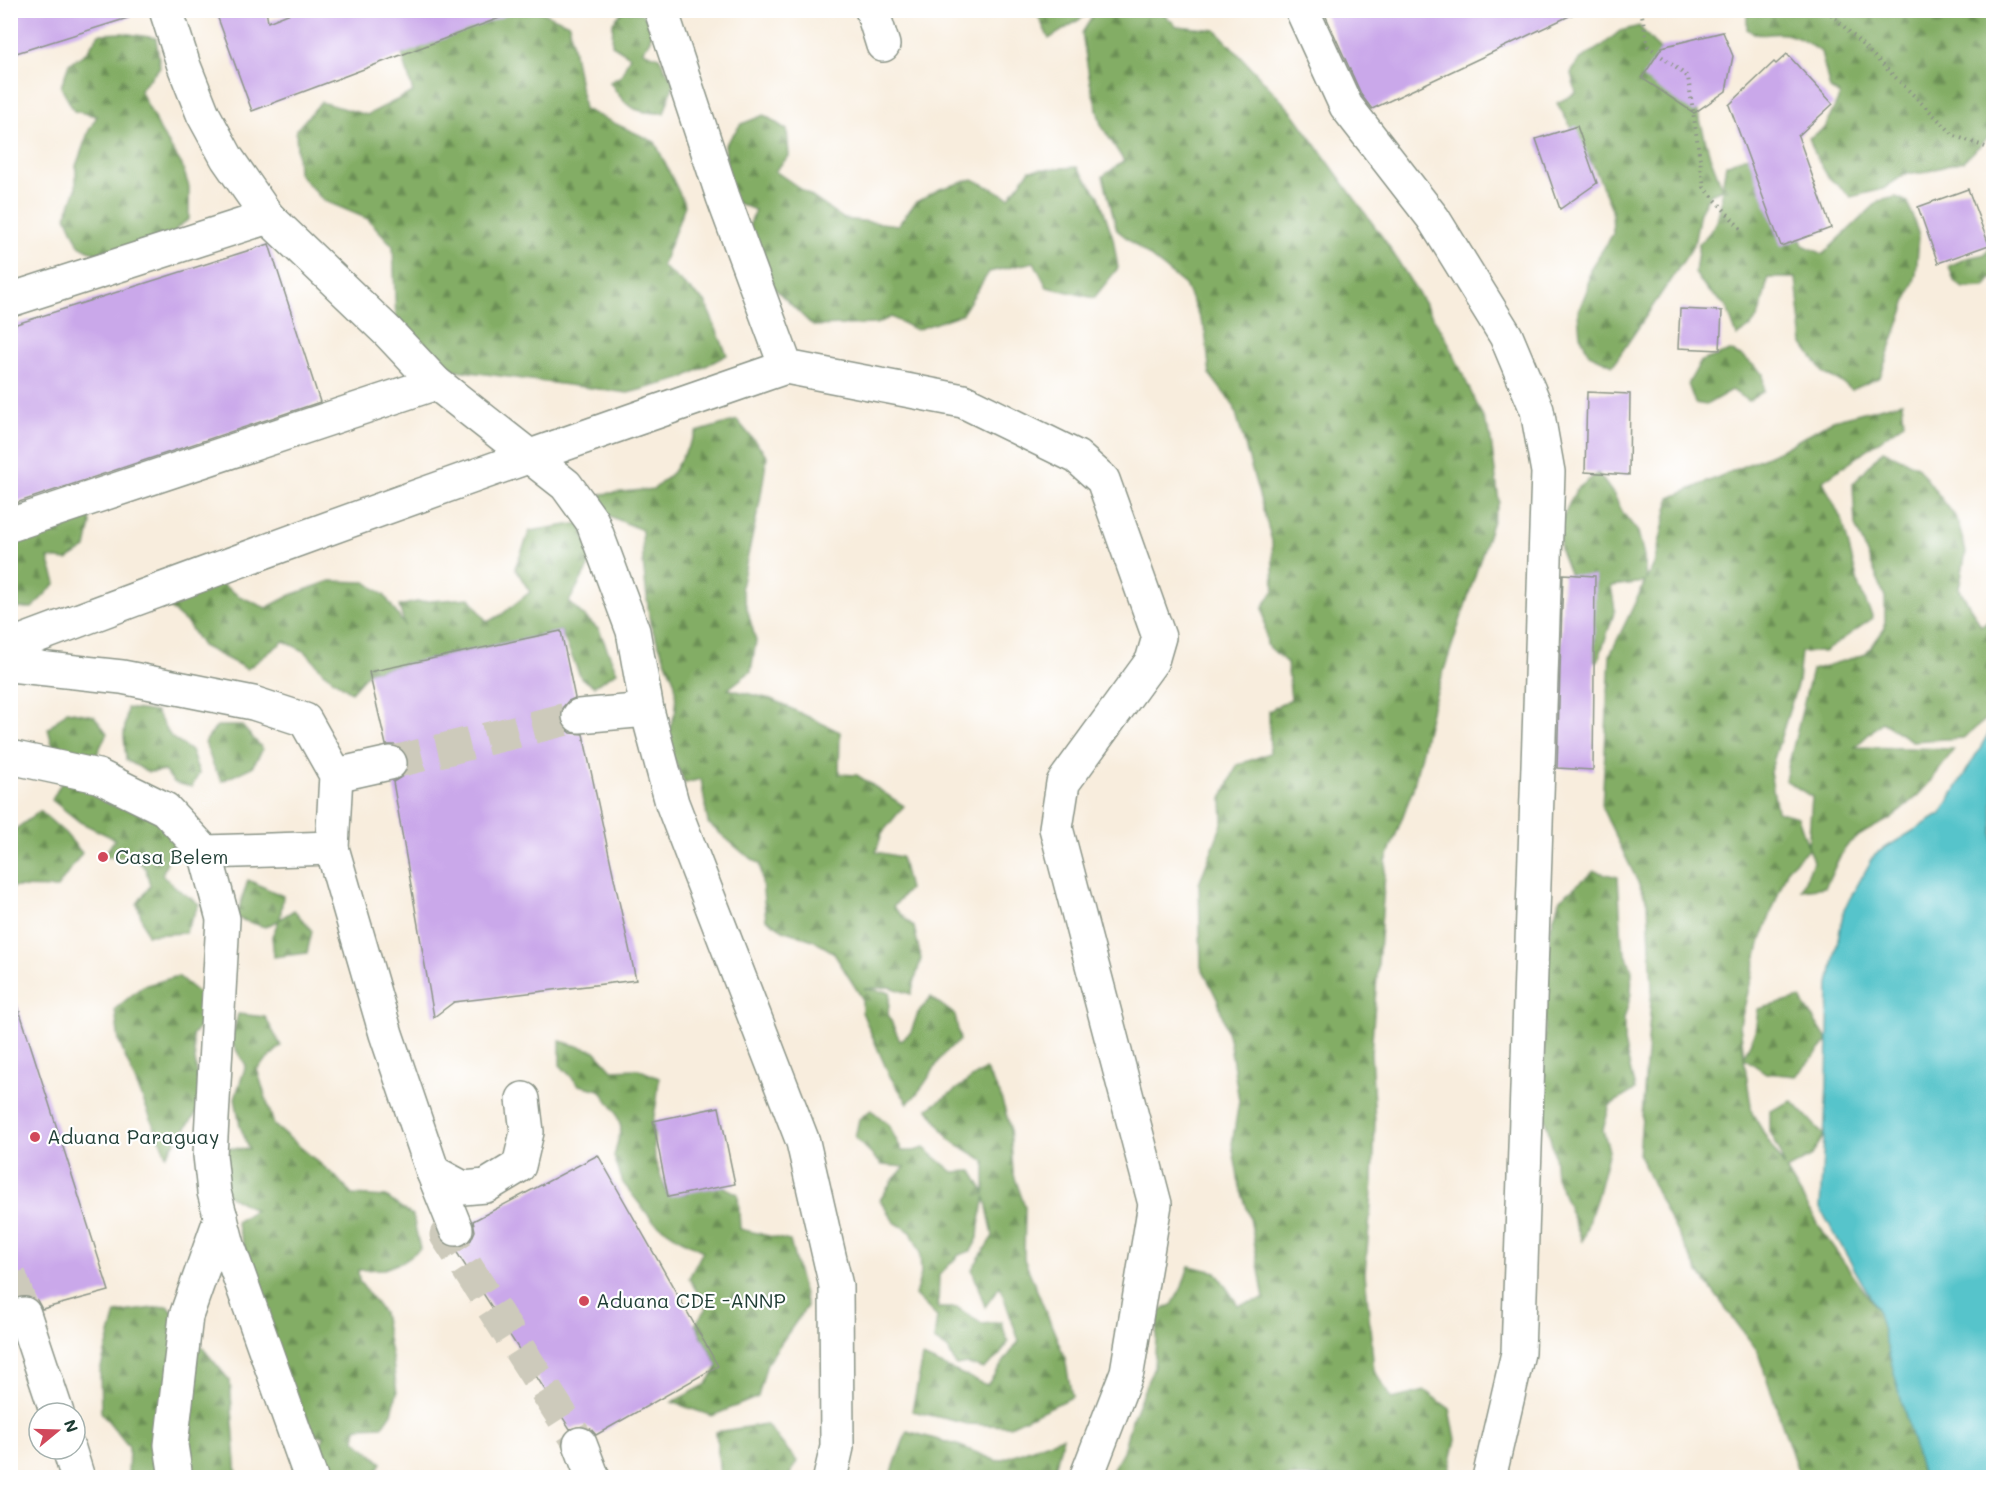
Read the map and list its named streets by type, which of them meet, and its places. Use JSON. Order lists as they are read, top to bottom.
{
  "places": ["Casa Belem", "Aduana Paraguay", "Aduana CDE -ANNP"],
  "north": "right"
}
